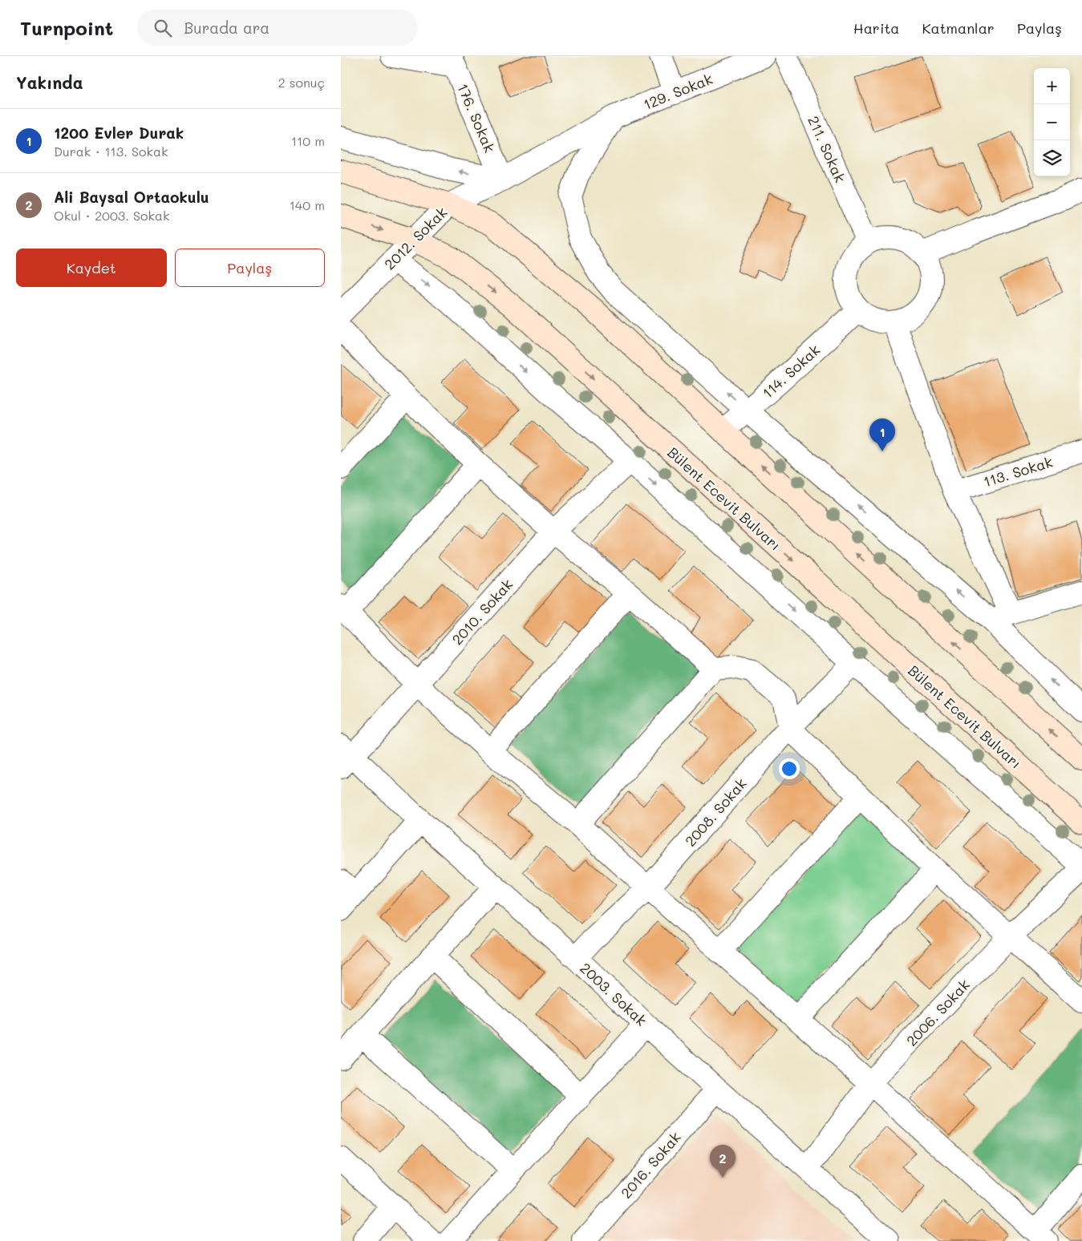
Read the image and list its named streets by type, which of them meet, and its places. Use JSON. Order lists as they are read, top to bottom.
{
  "streets": {
    "main road": ["Bülent Ecevit Bulvarı"],
    "street": [
      "129. Sokak",
      "176. Sokak",
      "211. Sokak",
      "2012. Sokak",
      "114. Sokak",
      "113. Sokak",
      "2010. Sokak",
      "2008. Sokak",
      "2003. Sokak",
      "2006. Sokak",
      "2016. Sokak"
    ]
  },
  "crossings": [
    ["129. Sokak", "176. Sokak"],
    ["129. Sokak", "2012. Sokak"],
    ["176. Sokak", "2012. Sokak"],
    ["211. Sokak", "114. Sokak"],
    ["2012. Sokak", "Bülent Ecevit Bulvarı"],
    ["2010. Sokak", "2003. Sokak"],
    ["2008. Sokak", "2003. Sokak"],
    ["2003. Sokak", "2006. Sokak"],
    ["2003. Sokak", "2016. Sokak"]
  ],
  "page": {
    "header": "Turnpoint",
    "search": "Burada ara",
    "nav": ["Harita", "Katmanlar", "Paylaş"],
    "heading": ["Yakında", "2 sonuç"],
    "map_buttons": ["+", "−"],
    "list": [
      {
        "mark": "1",
        "name": "1200 Evler Durak",
        "note": "Durak · 113. Sokak",
        "value": "110 m"
      },
      {
        "mark": "2",
        "name": "Ali Baysal Ortaokulu",
        "note": "Okul · 2003. Sokak",
        "value": "140 m"
      }
    ],
    "buttons": ["Kaydet", "Paylaş"],
    "pins": ["1", "2"]
  }
}
